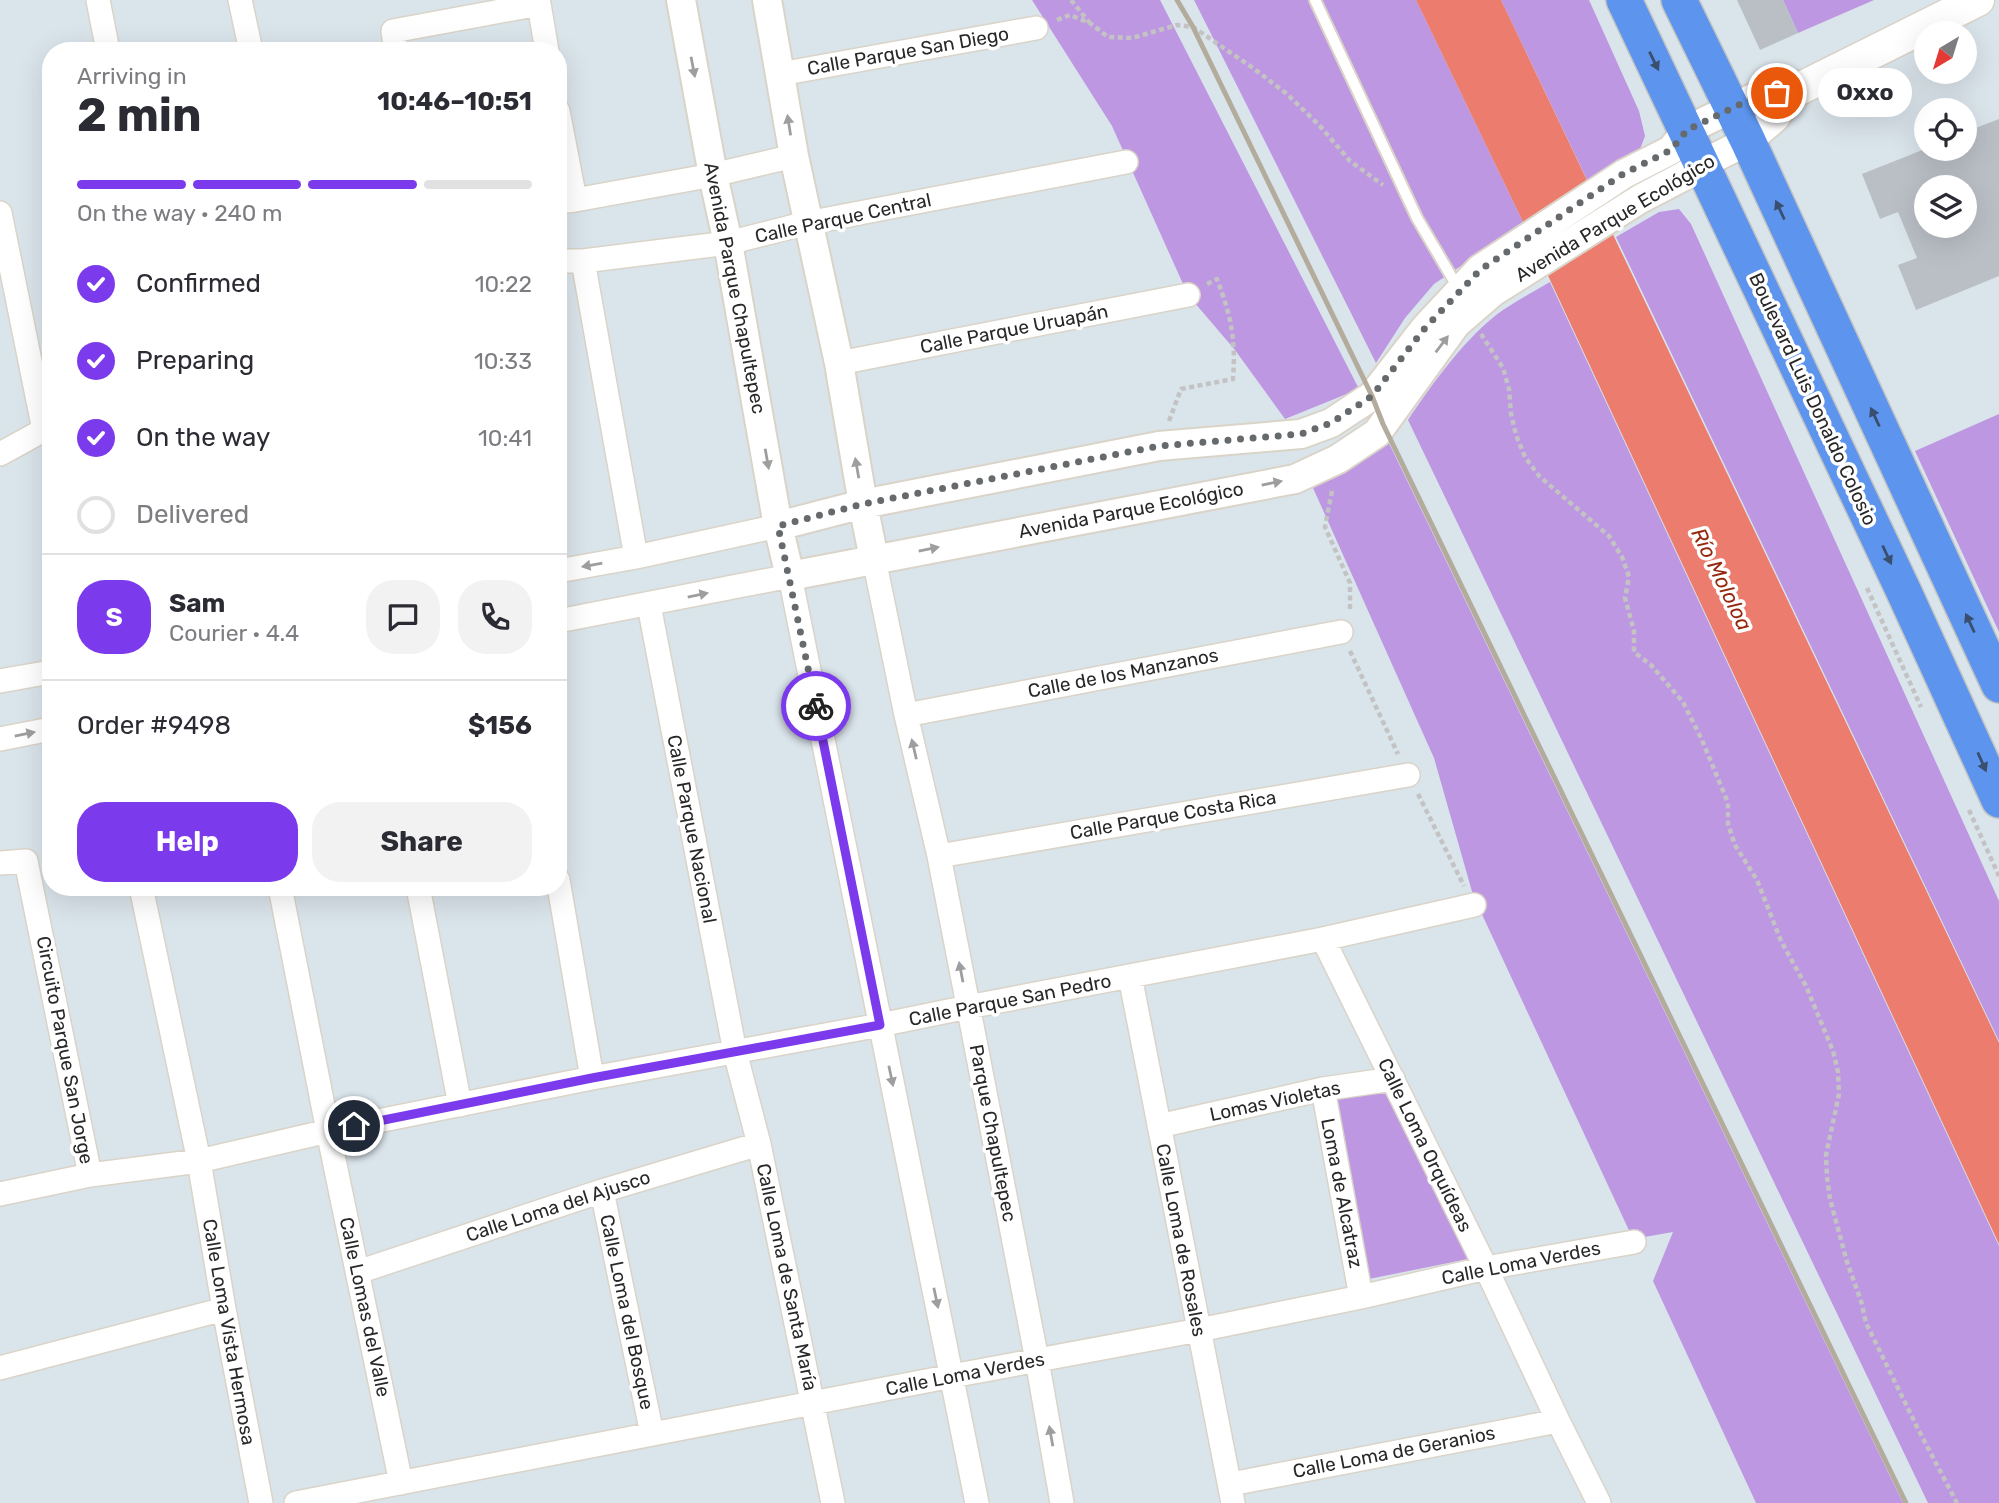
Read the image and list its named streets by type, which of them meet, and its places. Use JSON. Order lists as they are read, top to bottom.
{
  "streets": {
    "main road": ["Boulevard Luis Donaldo Colosio"],
    "street": [
      "Calle Parque San Diego",
      "Calle Parque Central",
      "Avenida Parque Ecológico",
      "Avenida Parque Chapultepec",
      "Calle Parque Uruapán",
      "Calle de los Manzanos",
      "Calle Parque Costa Rica",
      "Calle Parque Nacional",
      "Calle Parque San Pedro",
      "Circuito Parque San Jorge",
      "Lomas Violetas",
      "Parque Chapultepec",
      "Calle Loma Orquídeas",
      "Loma de Alcatraz",
      "Calle Loma del Ajusco",
      "Calle Loma de Rosales",
      "Calle Loma Verdes",
      "Calle Loma de Santa María",
      "Calle Lomas del Valle",
      "Calle Loma del Bosque",
      "Calle Loma Vista Hermosa",
      "Calle Loma de Geranios"
    ]
  },
  "crossings": [
    ["Calle Parque Central", "Avenida Parque Chapultepec"],
    ["Avenida Parque Ecológico", "Avenida Parque Chapultepec"],
    ["Avenida Parque Ecológico", "Boulevard Luis Donaldo Colosio"],
    ["Avenida Parque Ecológico", "Calle Parque Nacional"],
    ["Avenida Parque Ecológico", "Parque Chapultepec"],
    ["Calle de los Manzanos", "Parque Chapultepec"],
    ["Calle Parque Costa Rica", "Parque Chapultepec"],
    ["Calle Parque Nacional", "Calle Parque San Pedro"],
    ["Calle Parque Nacional", "Calle Loma de Santa María"],
    ["Calle Parque San Pedro", "Circuito Parque San Jorge"],
    ["Calle Parque San Pedro", "Parque Chapultepec"],
    ["Calle Parque San Pedro", "Calle Loma Orquídeas"],
    ["Calle Parque San Pedro", "Calle Loma de Rosales"],
    ["Calle Parque San Pedro", "Calle Loma de Santa María"],
    ["Calle Parque San Pedro", "Calle Lomas del Valle"],
    ["Calle Parque San Pedro", "Calle Loma Vista Hermosa"],
    ["Lomas Violetas", "Calle Loma Orquídeas"],
    ["Lomas Violetas", "Loma de Alcatraz"],
    ["Lomas Violetas", "Calle Loma de Rosales"],
    ["Parque Chapultepec", "Calle Loma Verdes"],
    ["Calle Loma Orquídeas", "Calle Loma Verdes"],
    ["Calle Loma Orquídeas", "Calle Loma de Geranios"],
    ["Loma de Alcatraz", "Calle Loma Verdes"],
    ["Calle Loma del Ajusco", "Calle Loma de Santa María"],
    ["Calle Loma del Ajusco", "Calle Lomas del Valle"],
    ["Calle Loma del Ajusco", "Calle Loma del Bosque"],
    ["Calle Loma de Rosales", "Calle Loma Verdes"],
    ["Calle Loma de Rosales", "Calle Loma de Geranios"],
    ["Calle Loma Verdes", "Calle Loma de Santa María"],
    ["Calle Loma Verdes", "Calle Lomas del Valle"],
    ["Calle Loma Verdes", "Calle Loma del Bosque"]
  ],
  "water": ["Río Mololoa"],
  "places": ["Oxxo"],
  "north": "bottom left",
  "page": {
    "heading": ["2 min", "Arriving in", "10:46–10:51"],
    "panel": [
      "Sam",
      "Courier · 4.4",
      "Order #9498",
      "$156"
    ],
    "bubble": "Oxxo",
    "bar": "On the way · 240 m",
    "list": [
      ["Confirmed", "10:22"],
      ["Preparing", "10:33"],
      ["On the way", "10:41"],
      "Delivered"
    ],
    "round": "S",
    "buttons": ["Help", "Share"]
  }
}
